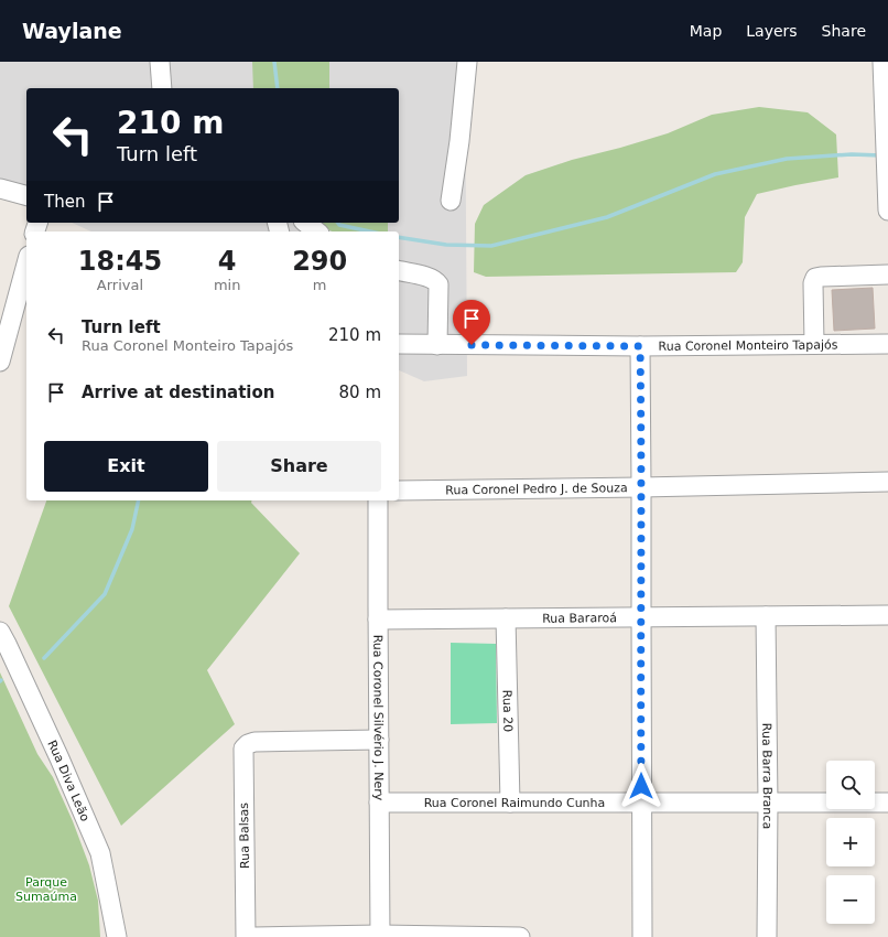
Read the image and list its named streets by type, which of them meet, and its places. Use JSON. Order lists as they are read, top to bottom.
{
  "streets": {
    "street": [
      "Rua Coronel Monteiro Tapajós",
      "Rua Coronel Pedro J. de Souza",
      "Rua Bararoá",
      "Rua 20",
      "Rua Coronel Silvério J. Nery",
      "Rua Barra Branca",
      "Rua Diva Leão",
      "Rua Coronel Raimundo Cunha",
      "Rua Balsas"
    ]
  },
  "crossings": [
    ["Rua Bararoá", "Rua 20"],
    ["Rua Bararoá", "Rua Coronel Silvério J. Nery"],
    ["Rua Bararoá", "Rua Barra Branca"],
    ["Rua 20", "Rua Coronel Raimundo Cunha"],
    ["Rua Coronel Silvério J. Nery", "Rua Coronel Raimundo Cunha"],
    ["Rua Coronel Silvério J. Nery", "Rua Balsas"],
    ["Rua Barra Branca", "Rua Coronel Raimundo Cunha"]
  ],
  "parks": ["Parque Sumaúma"],
  "page": {
    "header": "Waylane",
    "nav": ["Map", "Layers", "Share"],
    "turn": ["210 m", "Turn left"],
    "then": "Then",
    "eta": [
      "18:45",
      "Arrival",
      "4",
      "min",
      "290",
      "m"
    ],
    "list": [
      {
        "name": "Turn left",
        "note": "Rua Coronel Monteiro Tapajós",
        "value": "210 m"
      },
      {
        "name": "Arrive at destination",
        "value": "80 m"
      }
    ],
    "buttons": ["Exit", "Share"],
    "map_buttons": ["+", "−"]
  }
}
